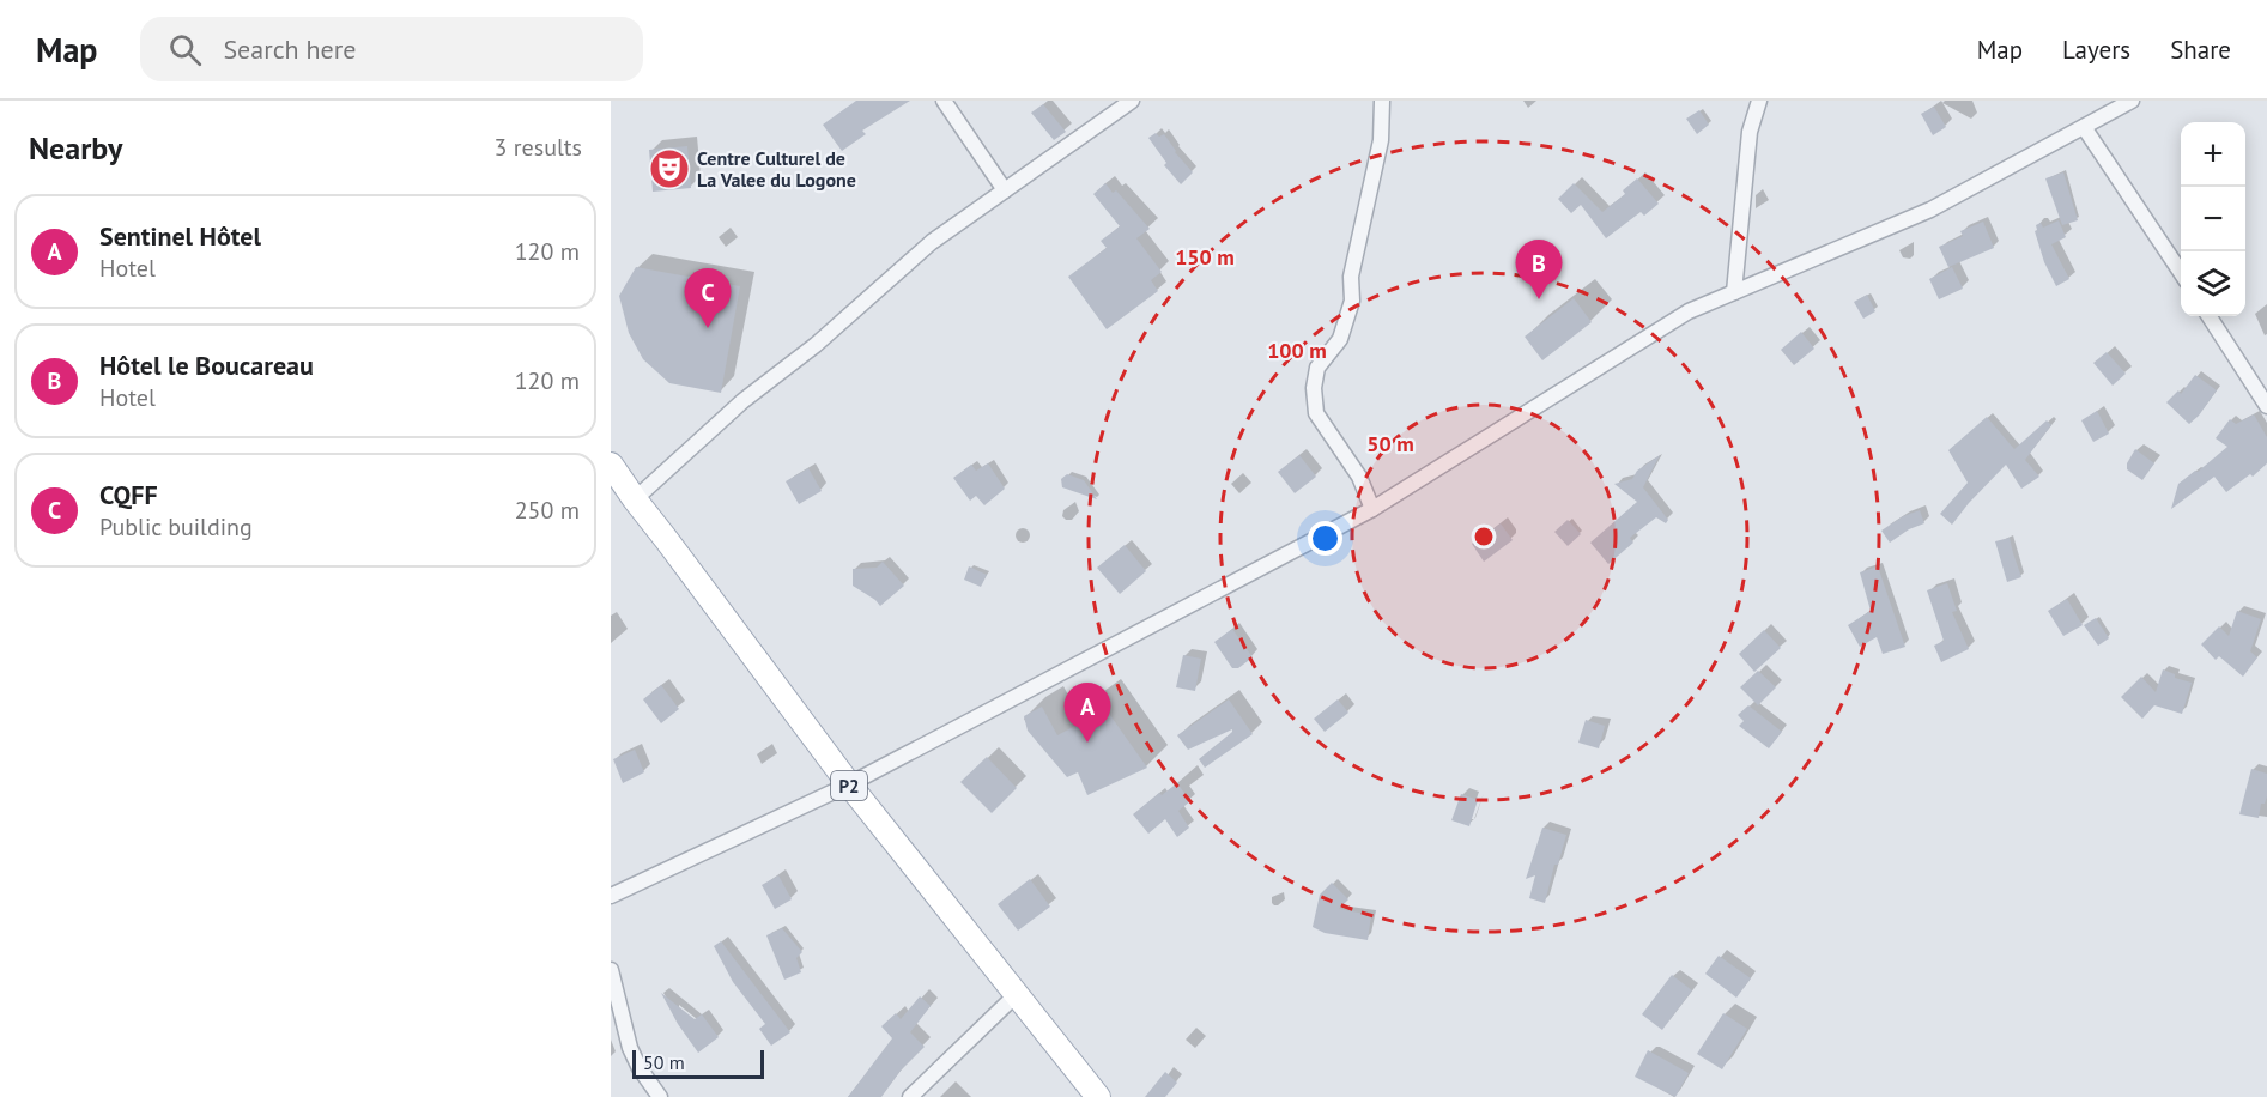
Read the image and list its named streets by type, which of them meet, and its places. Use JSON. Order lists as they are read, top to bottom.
{
  "streets": {
    "main road": ["P2"]
  },
  "places": {
    "theatre": ["Centre Culturel de La Valee du Logone"]
  },
  "scale_bar": "50 m",
  "page": {
    "header": "Map",
    "search": "Search here",
    "nav": ["Map", "Layers", "Share"],
    "heading": ["Nearby", "3 results"],
    "map_buttons": ["+", "−"],
    "list": [
      {
        "mark": "A",
        "name": "Sentinel Hôtel",
        "note": "Hotel",
        "value": "120 m"
      },
      {
        "mark": "B",
        "name": "Hôtel le Boucareau",
        "note": "Hotel",
        "value": "120 m"
      },
      {
        "mark": "C",
        "name": "CQFF",
        "note": "Public building",
        "value": "250 m"
      }
    ],
    "pins": ["B", "C", "A"],
    "scale": "50 m"
  },
  "rings": ["150 m", "100 m", "50 m"]
}
